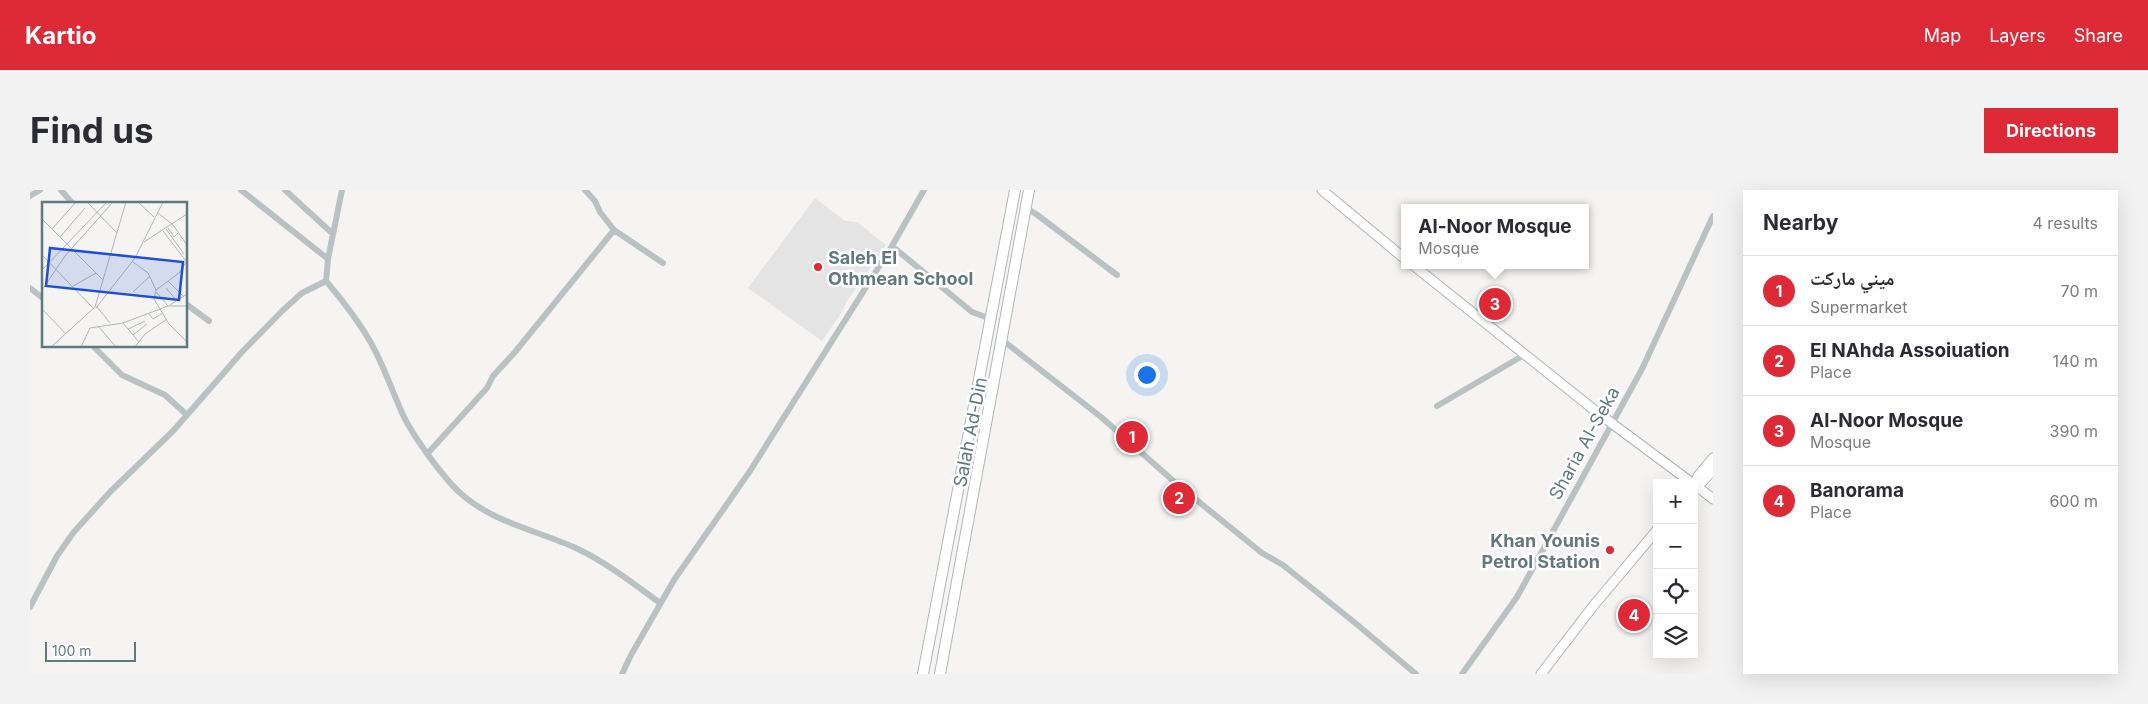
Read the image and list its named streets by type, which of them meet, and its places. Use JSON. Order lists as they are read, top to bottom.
{
  "streets": {
    "highway": ["Salah Ad-Din"],
    "street": ["Sharia Al-Seka"]
  },
  "places": ["Saleh El Othmean School", "Khan Younis Petrol Station"],
  "scale_bar": "100 m",
  "page": {
    "header": "Kartio",
    "nav": ["Map", "Layers", "Share"],
    "buttons": "Directions",
    "title": "Find us",
    "heading": ["Nearby", "4 results"],
    "popup": ["Al-Noor Mosque", "Mosque"],
    "list": [
      {
        "mark": "1",
        "name": "ميني ماركت",
        "note": "Supermarket",
        "value": "70 m"
      },
      {
        "mark": "2",
        "name": "El NAhda Assoiuation",
        "note": "Place",
        "value": "140 m"
      },
      {
        "mark": "3",
        "name": "Al-Noor Mosque",
        "note": "Mosque",
        "value": "390 m"
      },
      {
        "mark": "4",
        "name": "Banorama",
        "note": "Place",
        "value": "600 m"
      }
    ],
    "pins": [
      "3",
      "1",
      "2",
      "4"
    ],
    "map_buttons": ["+", "−"],
    "scale": "100 m"
  }
}
